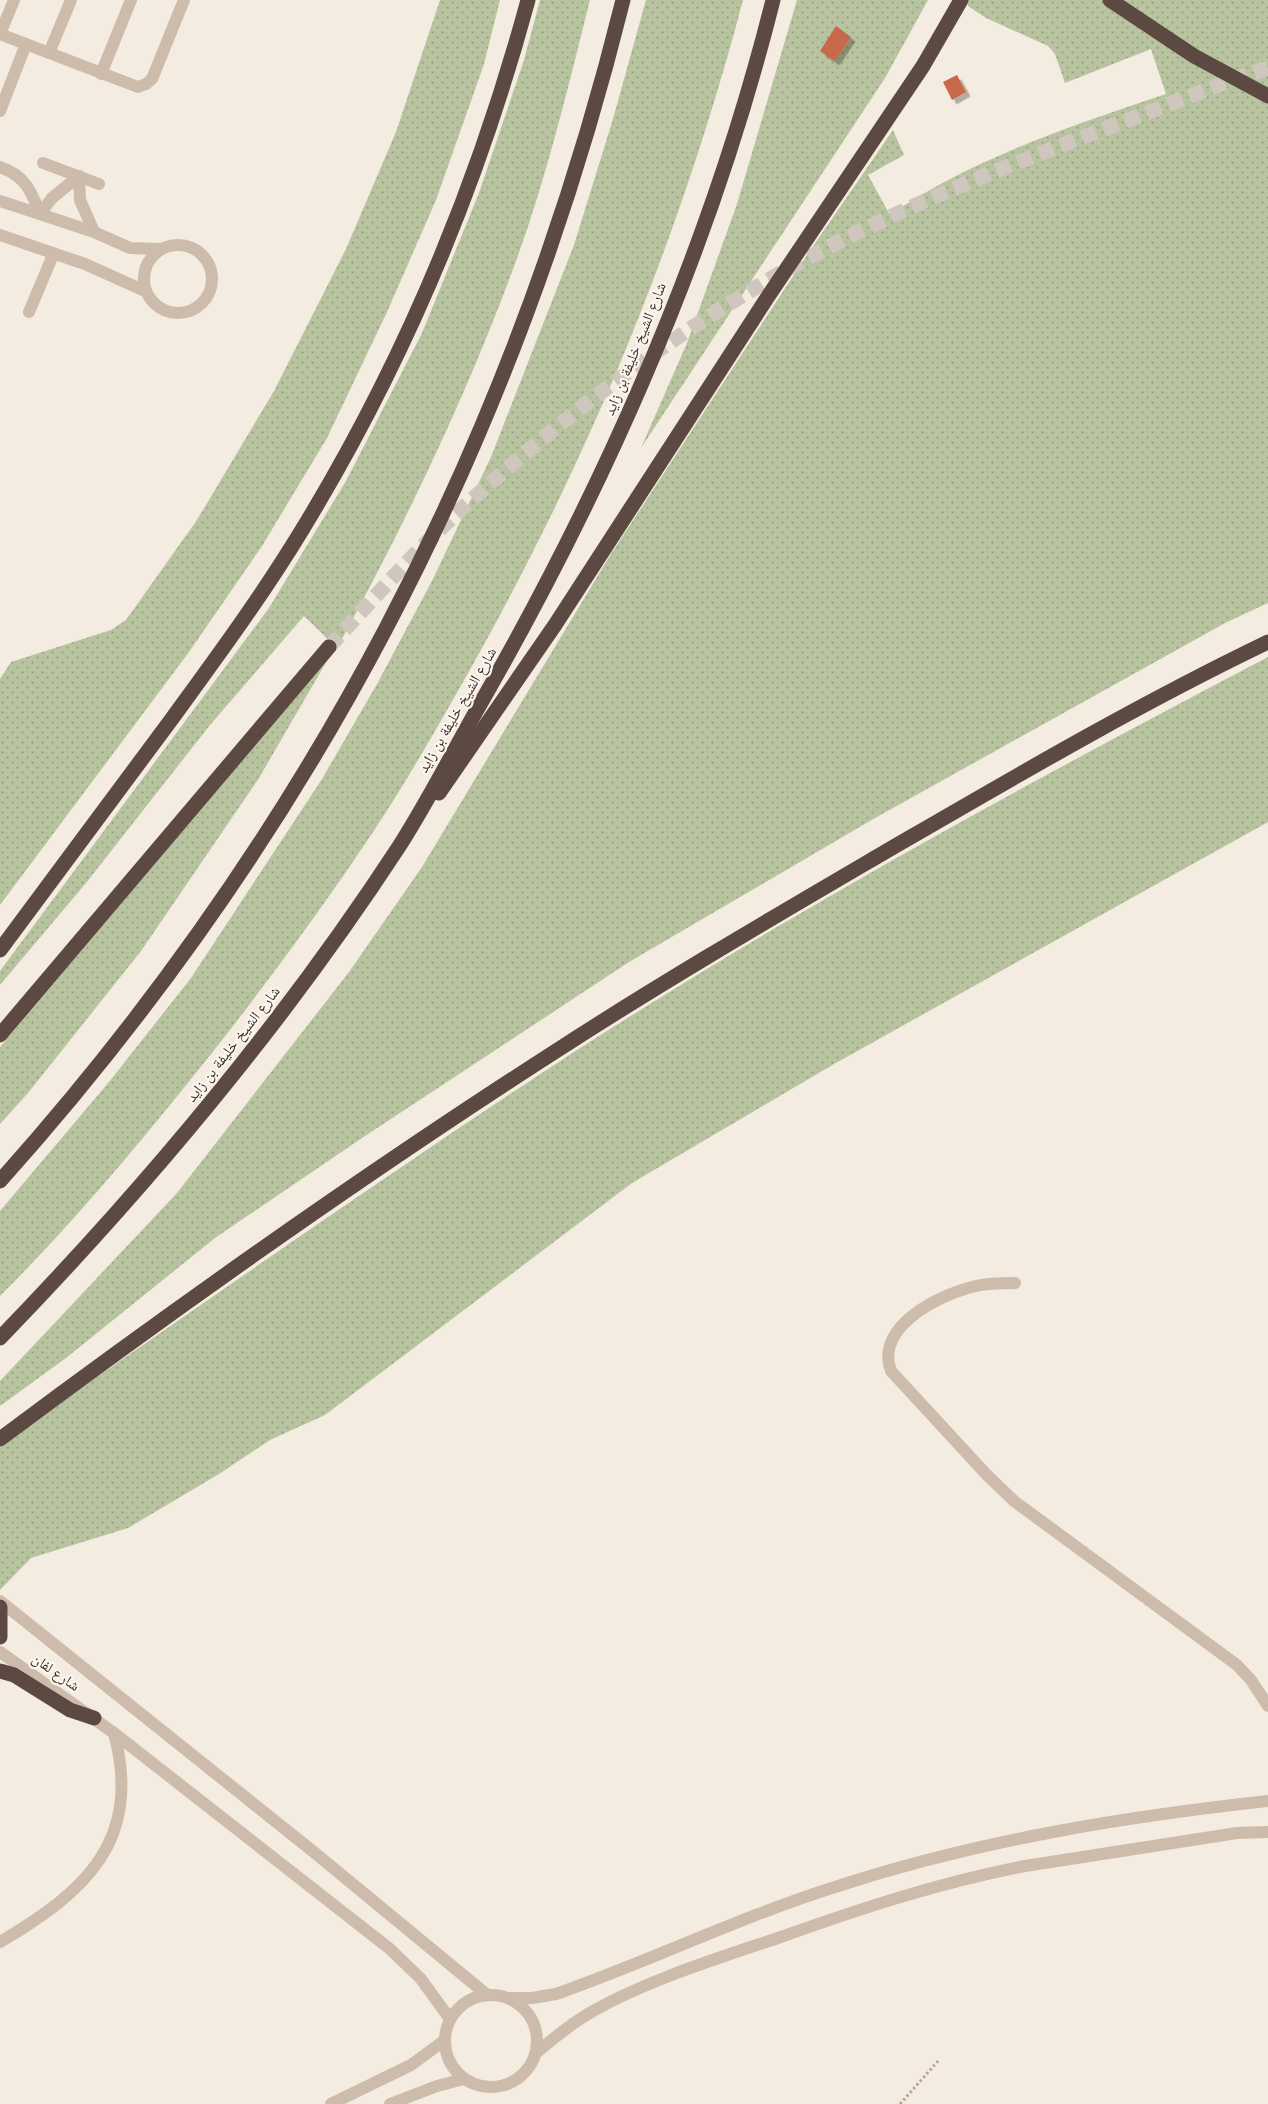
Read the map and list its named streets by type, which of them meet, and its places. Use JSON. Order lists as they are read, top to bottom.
{
  "streets": {
    "highway": ["شارع الشيخ خليفة بن زايد"],
    "street": ["شارع لفان"]
  }
}
